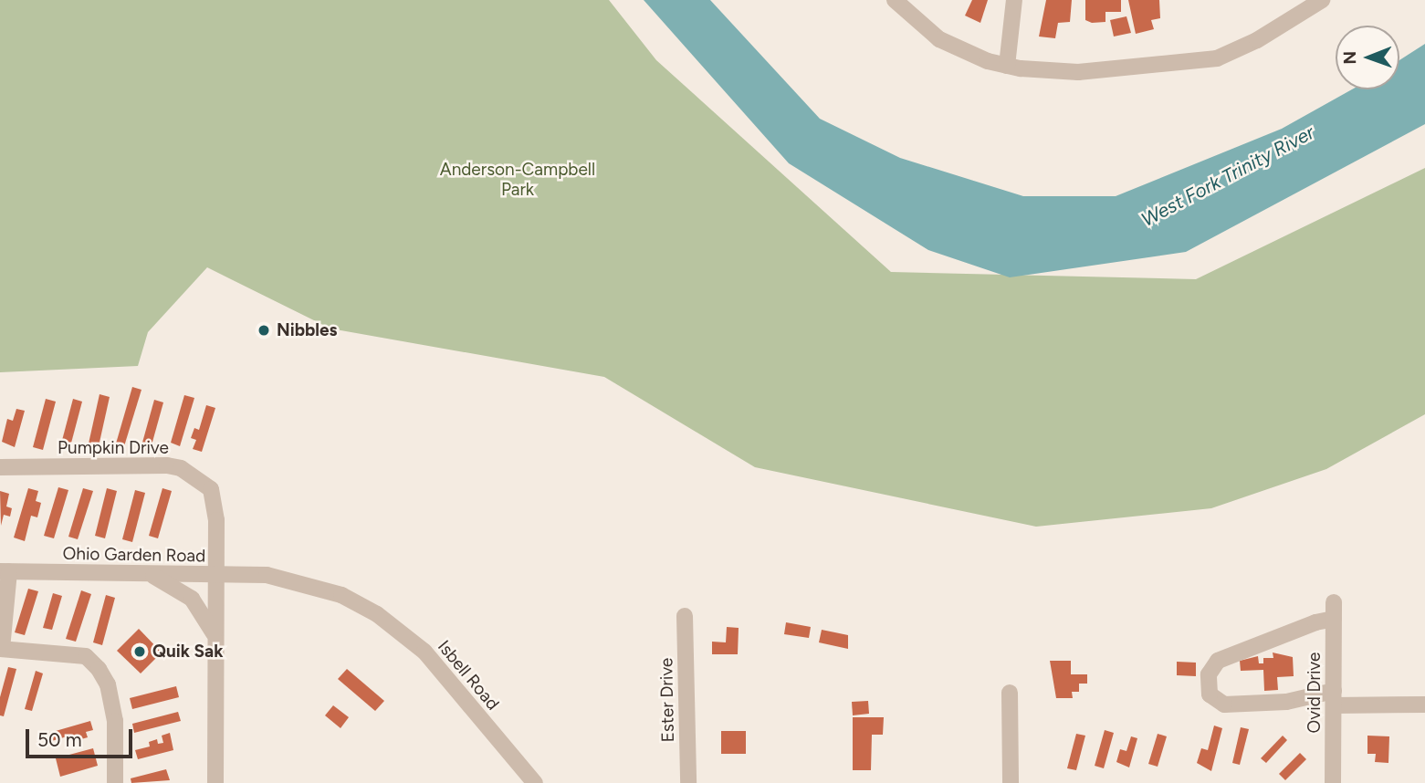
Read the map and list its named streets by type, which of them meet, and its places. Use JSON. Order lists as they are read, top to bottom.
{
  "streets": {
    "street": [
      "Pumpkin Drive",
      "Ohio Garden Road",
      "Isbell Road",
      "Ovid Drive",
      "Ester Drive"
    ]
  },
  "crossings": [
    ["Pumpkin Drive", "Ohio Garden Road"],
    ["Pumpkin Drive", "Isbell Road"],
    ["Ohio Garden Road", "Isbell Road"]
  ],
  "water": ["West Fork Trinity River"],
  "parks": ["Anderson-Campbell Park"],
  "places": ["Nibbles", "Quik Sak"],
  "scale_bar": "50 m",
  "north": "left"
}
